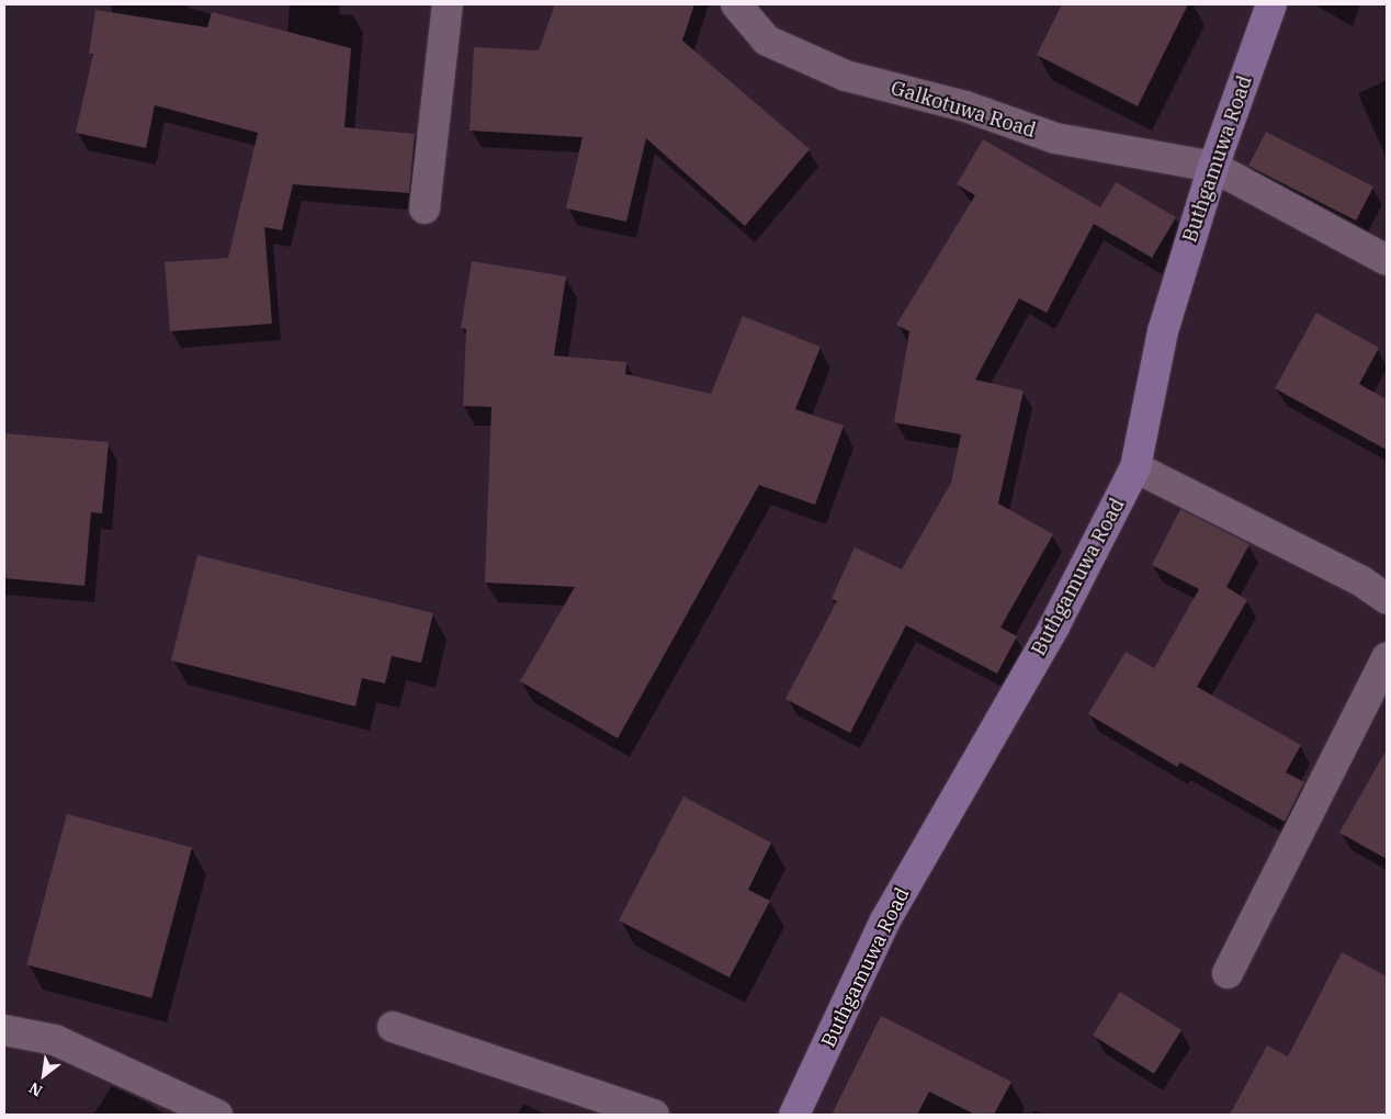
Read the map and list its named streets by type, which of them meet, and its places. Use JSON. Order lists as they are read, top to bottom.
{
  "streets": {
    "main road": ["Buthgamuwa Road"],
    "street": ["Galkotuwa Road"]
  },
  "crossings": [
    ["Galkotuwa Road", "Buthgamuwa Road"]
  ],
  "north": "bottom left"
}
